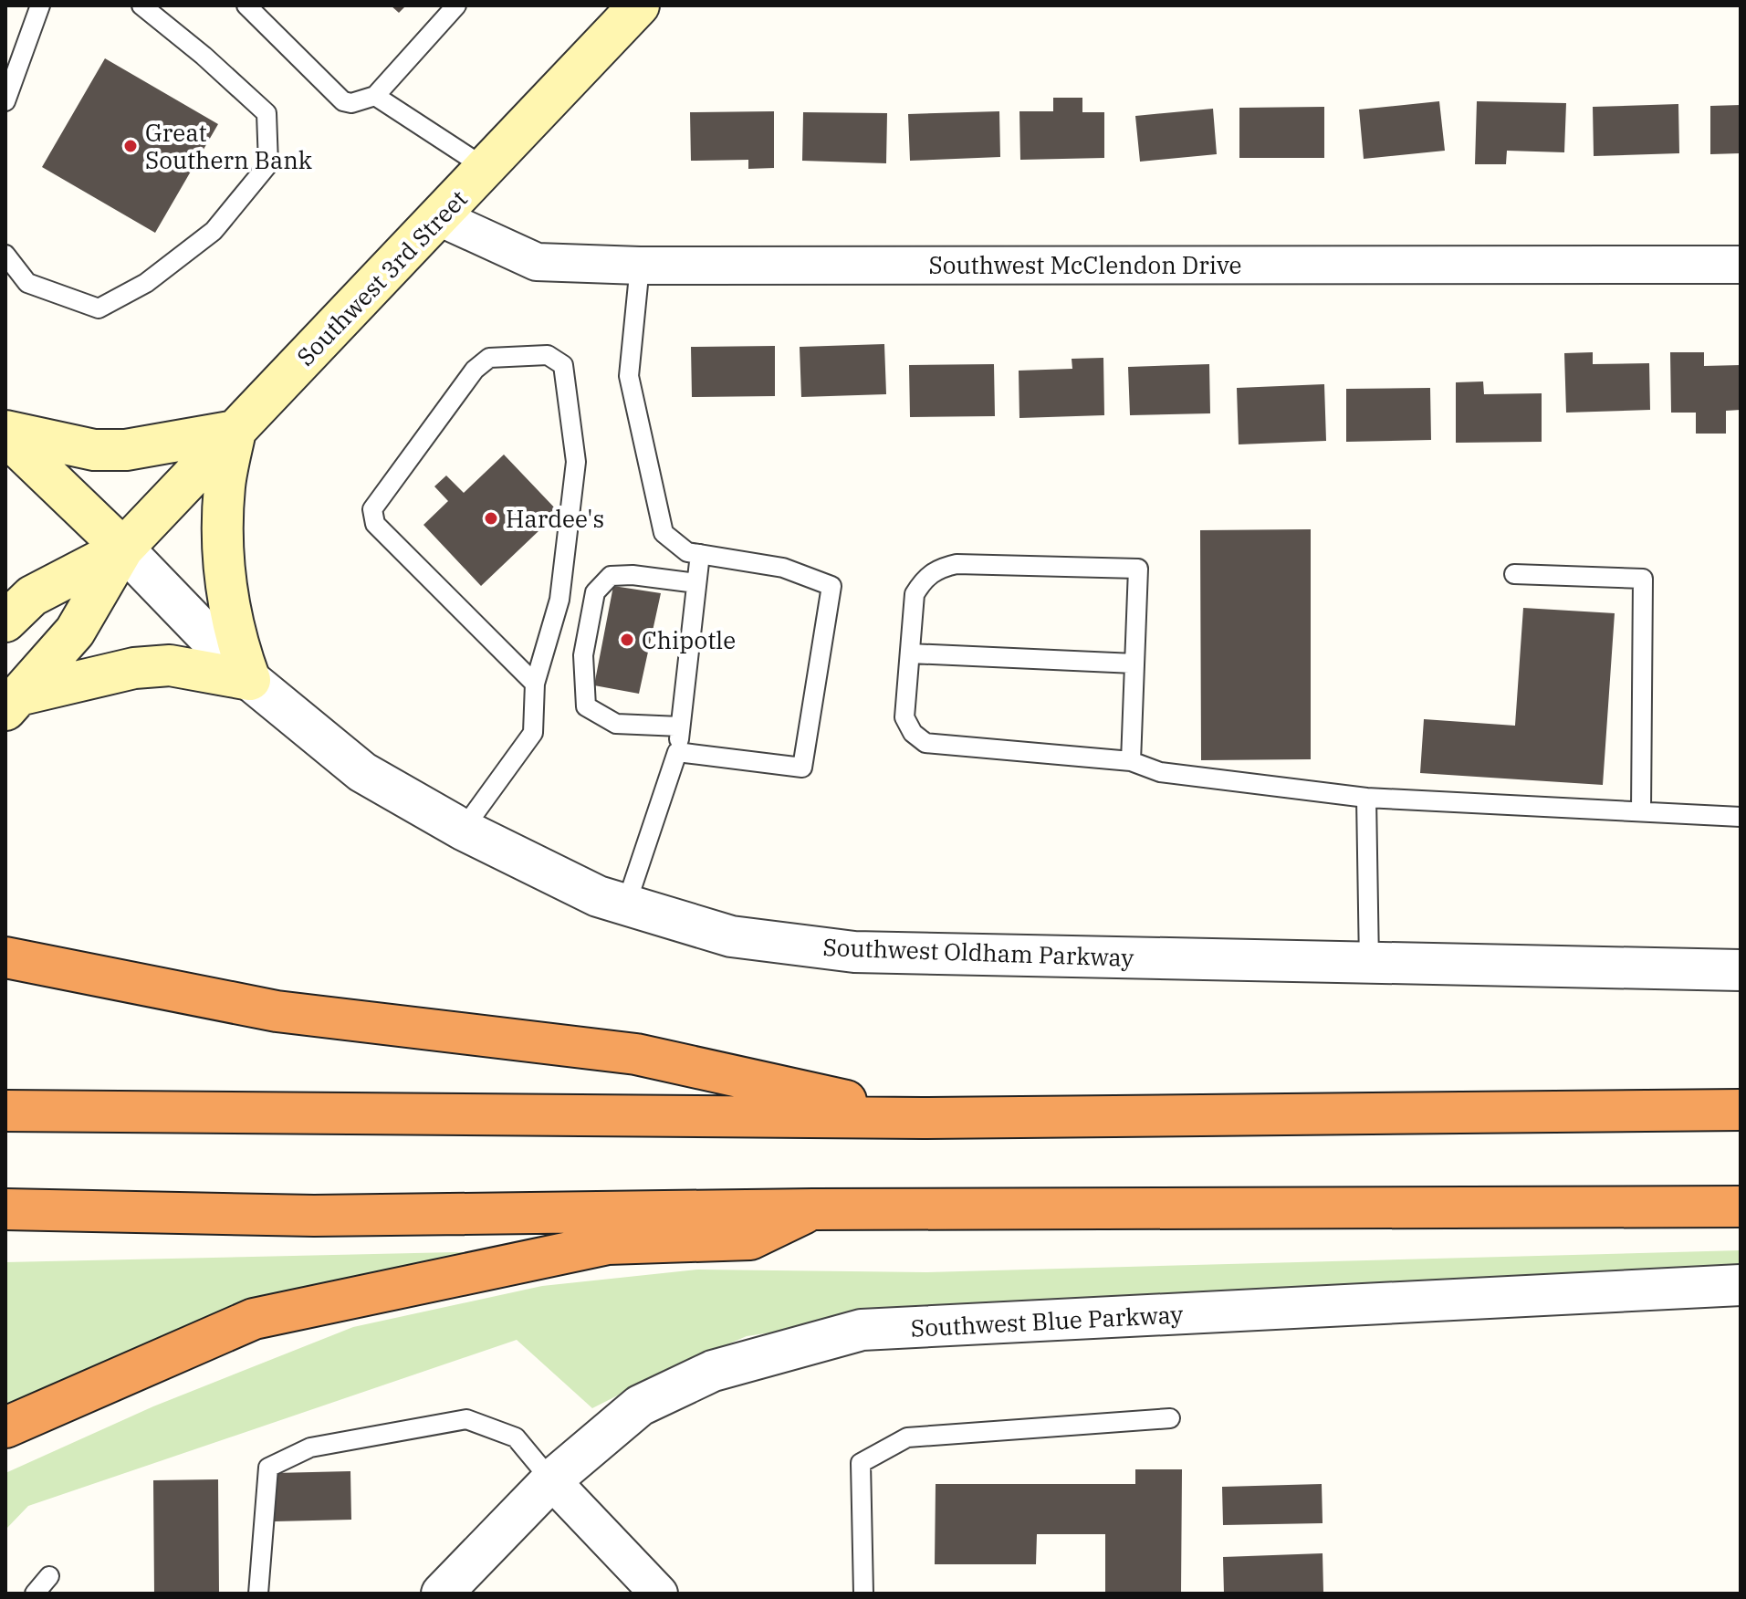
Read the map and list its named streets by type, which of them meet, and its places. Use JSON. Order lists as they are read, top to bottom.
{
  "streets": {
    "main road": ["Southwest 3rd Street"],
    "street": ["Southwest McClendon Drive", "Southwest Oldham Parkway", "Southwest Blue Parkway"]
  },
  "crossings": [
    ["Southwest McClendon Drive", "Southwest 3rd Street"],
    ["Southwest 3rd Street", "Southwest Oldham Parkway"]
  ],
  "places": ["Great Southern Bank", "Hardee's", "Chipotle"]
}
